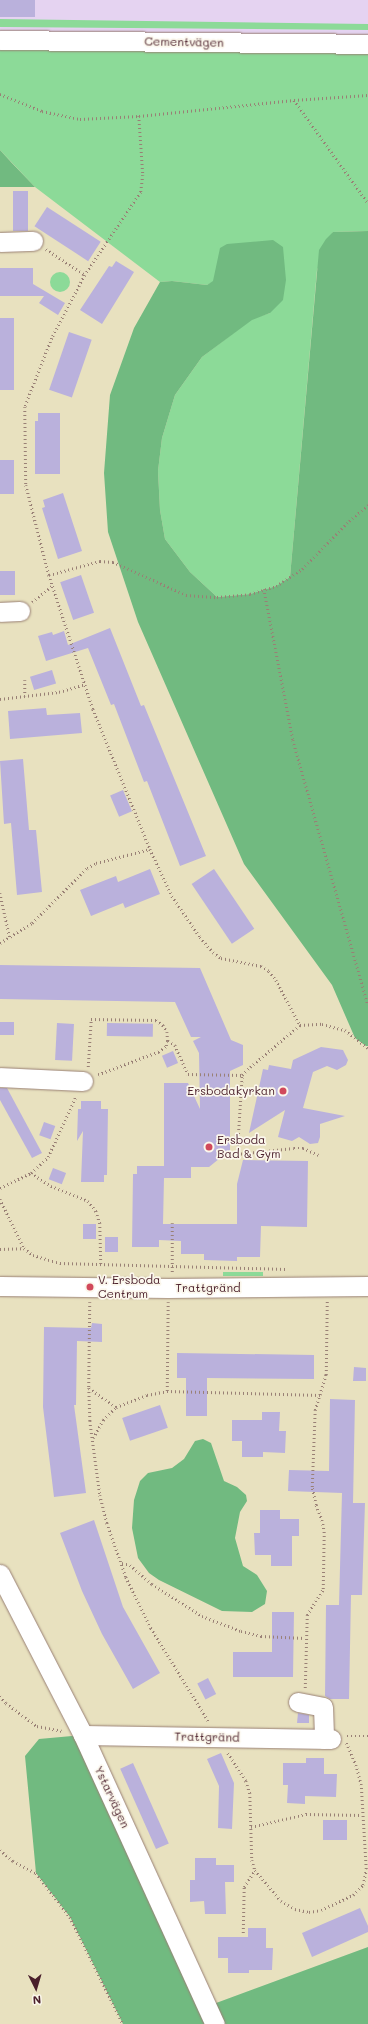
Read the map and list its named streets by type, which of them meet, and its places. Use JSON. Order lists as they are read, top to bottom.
{
  "streets": {
    "street": ["Cementvägen", "Trattgränd", "Ystarvägen"]
  },
  "crossings": [
    ["Trattgränd", "Ystarvägen"]
  ],
  "places": ["Ersbodakyrkan", "Ersboda Bad & Gym", "V. Ersboda Centrum"],
  "north": "bottom"
}
